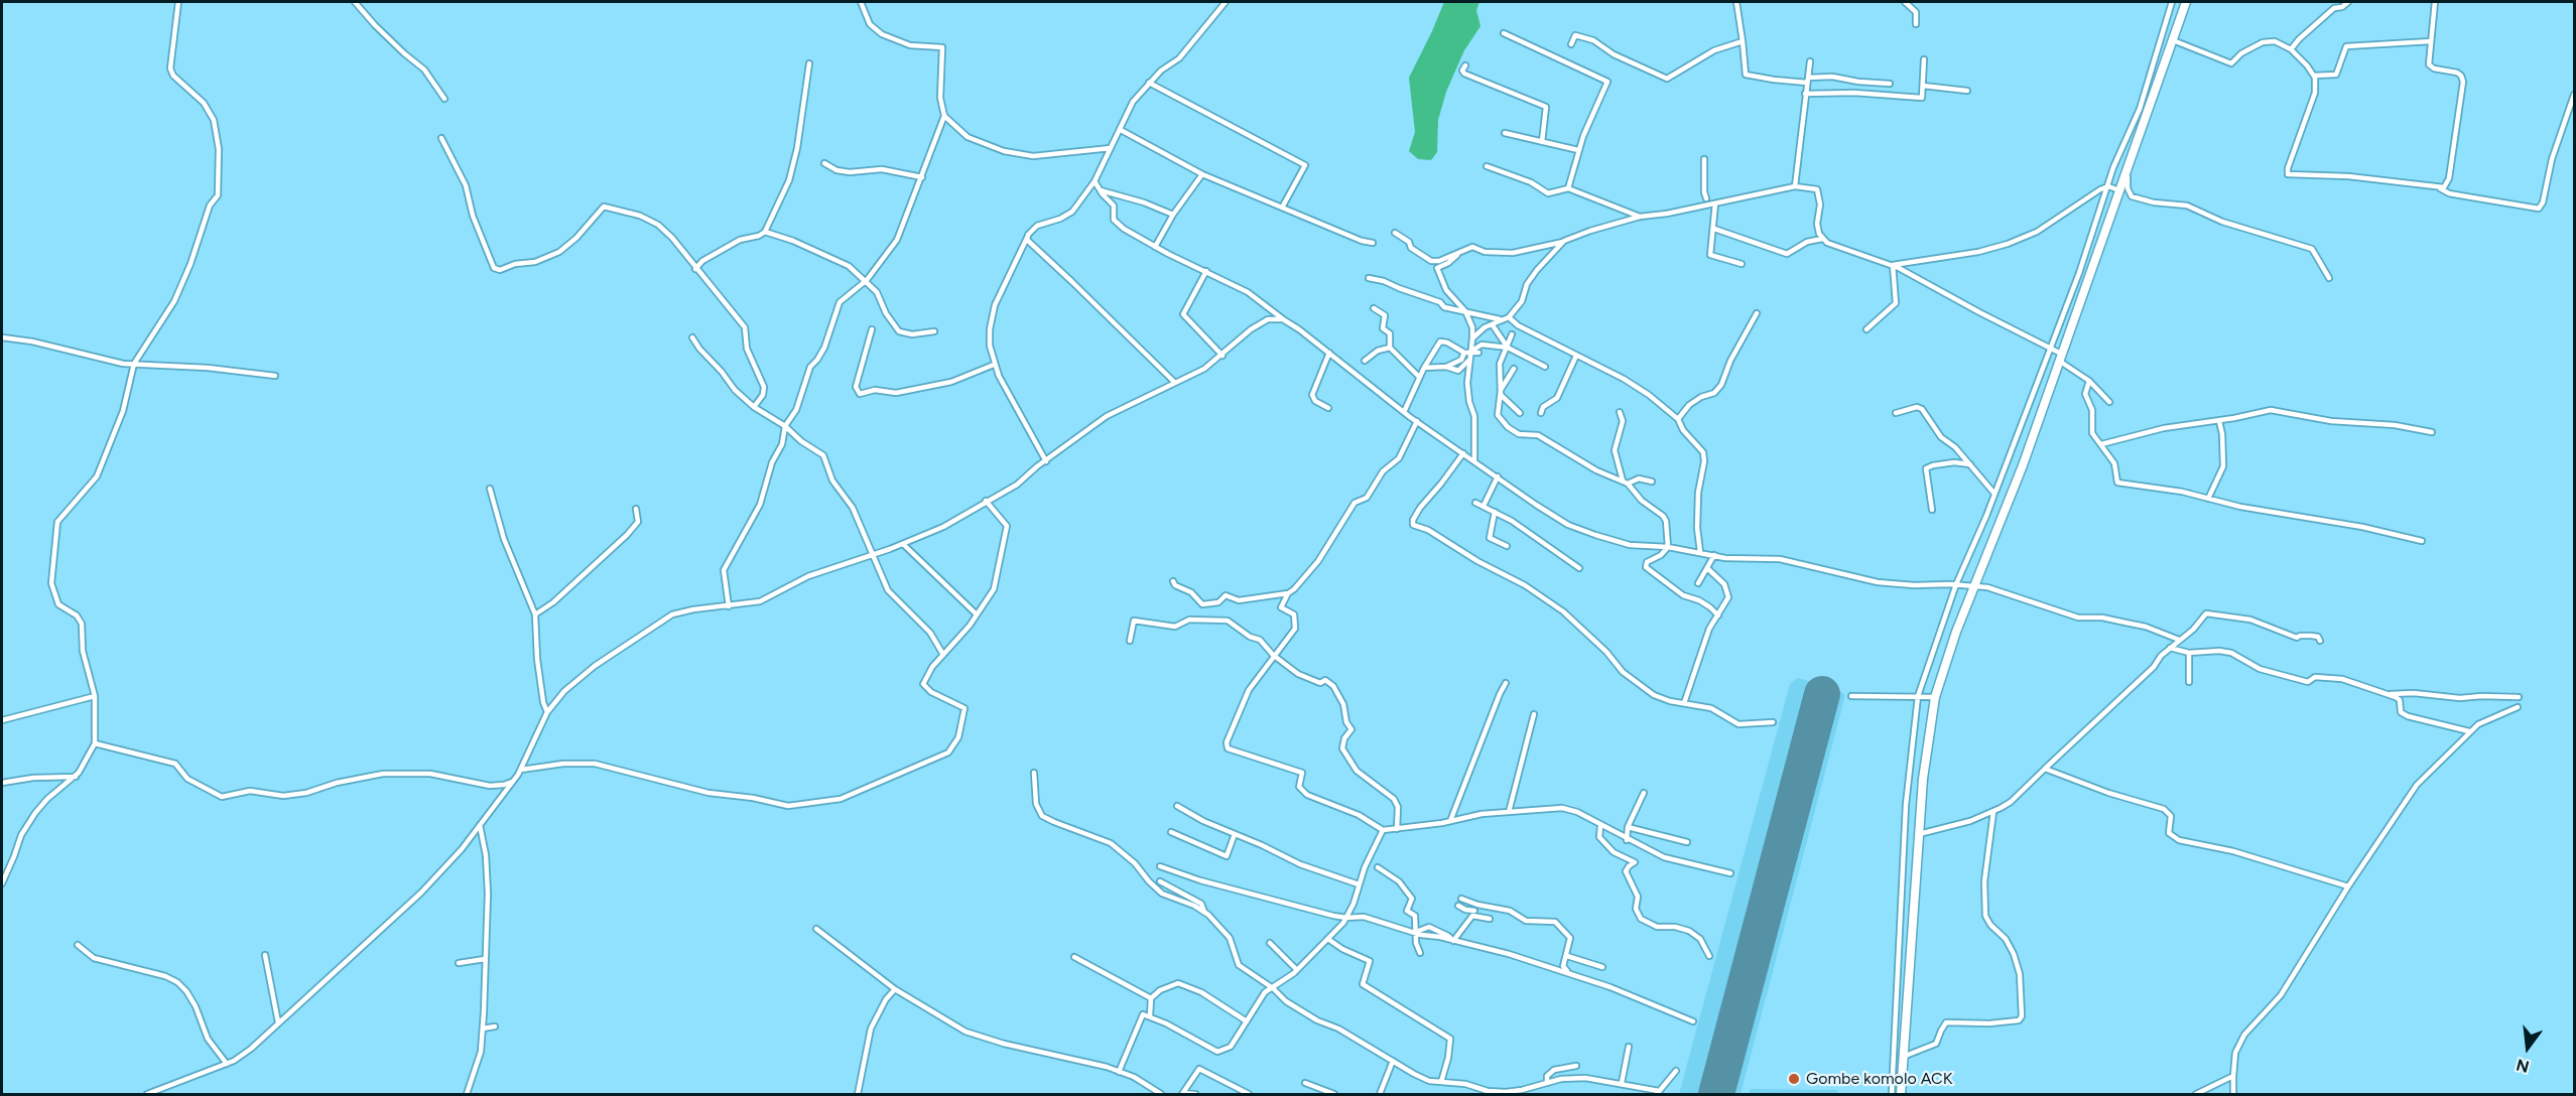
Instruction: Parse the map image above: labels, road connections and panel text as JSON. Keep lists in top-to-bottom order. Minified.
{"places":["Gombe komolo ACK"],"north":"bottom"}
